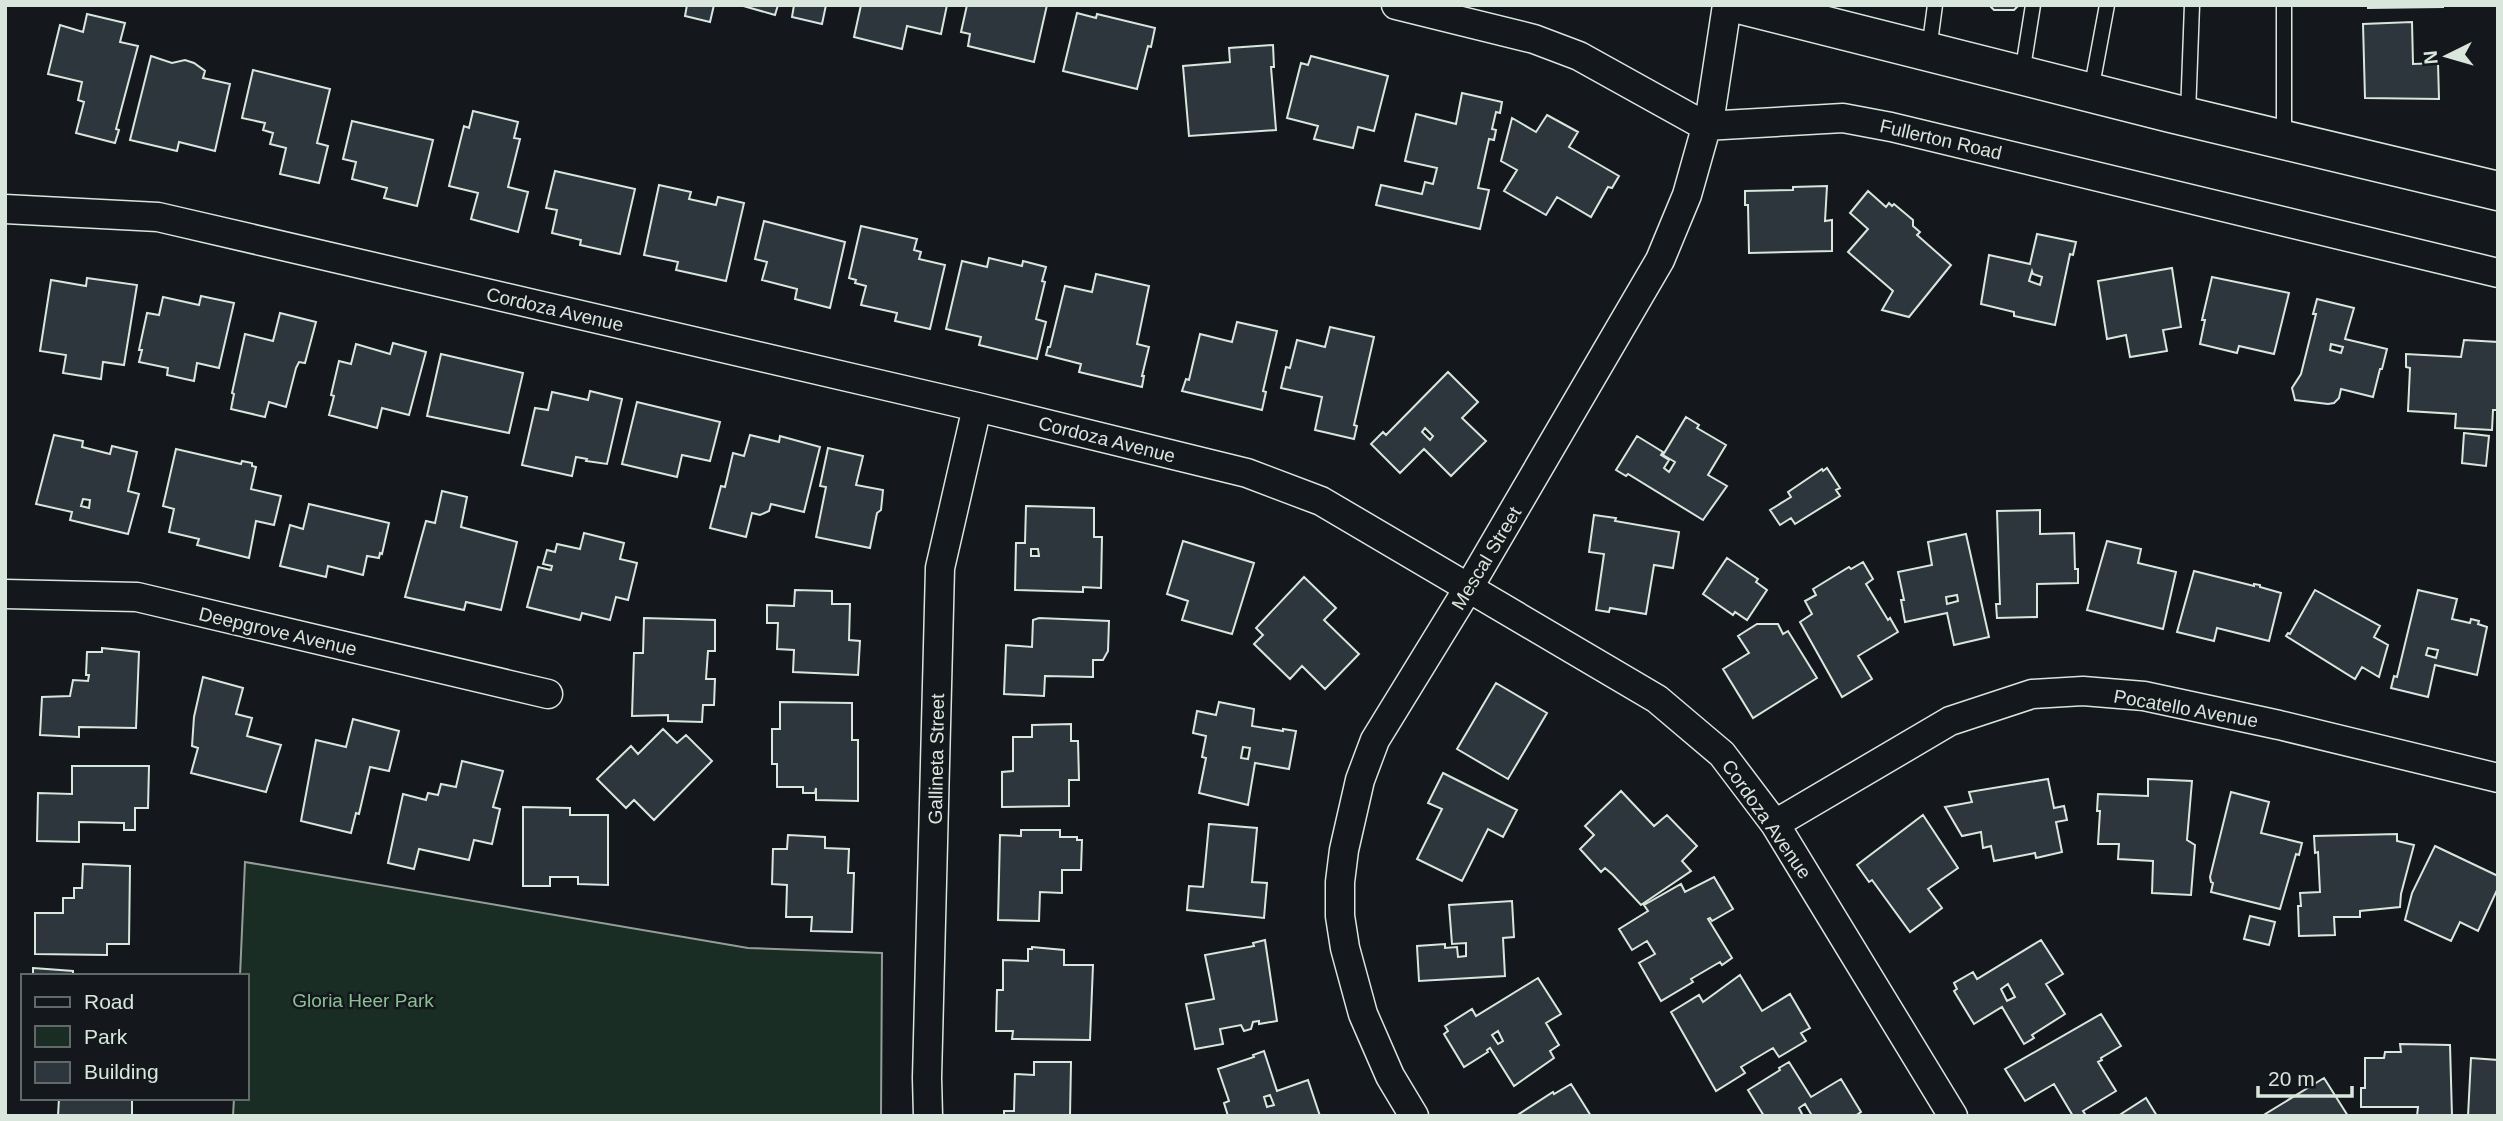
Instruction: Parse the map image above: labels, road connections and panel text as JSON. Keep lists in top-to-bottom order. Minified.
{"streets":{"street":["Fullerton Road","Cordoza Avenue","Mescal Street","Deepgrove Avenue","Pocatello Avenue","Gallineta Street"]},"crossings":[["Fullerton Road","Mescal Street"],["Cordoza Avenue","Mescal Street"],["Cordoza Avenue","Pocatello Avenue"],["Cordoza Avenue","Gallineta Street"]],"parks":["Gloria Heer Park"],"legend":["Road","Park","Building"],"scale_bar":"20 m","north":"left"}
